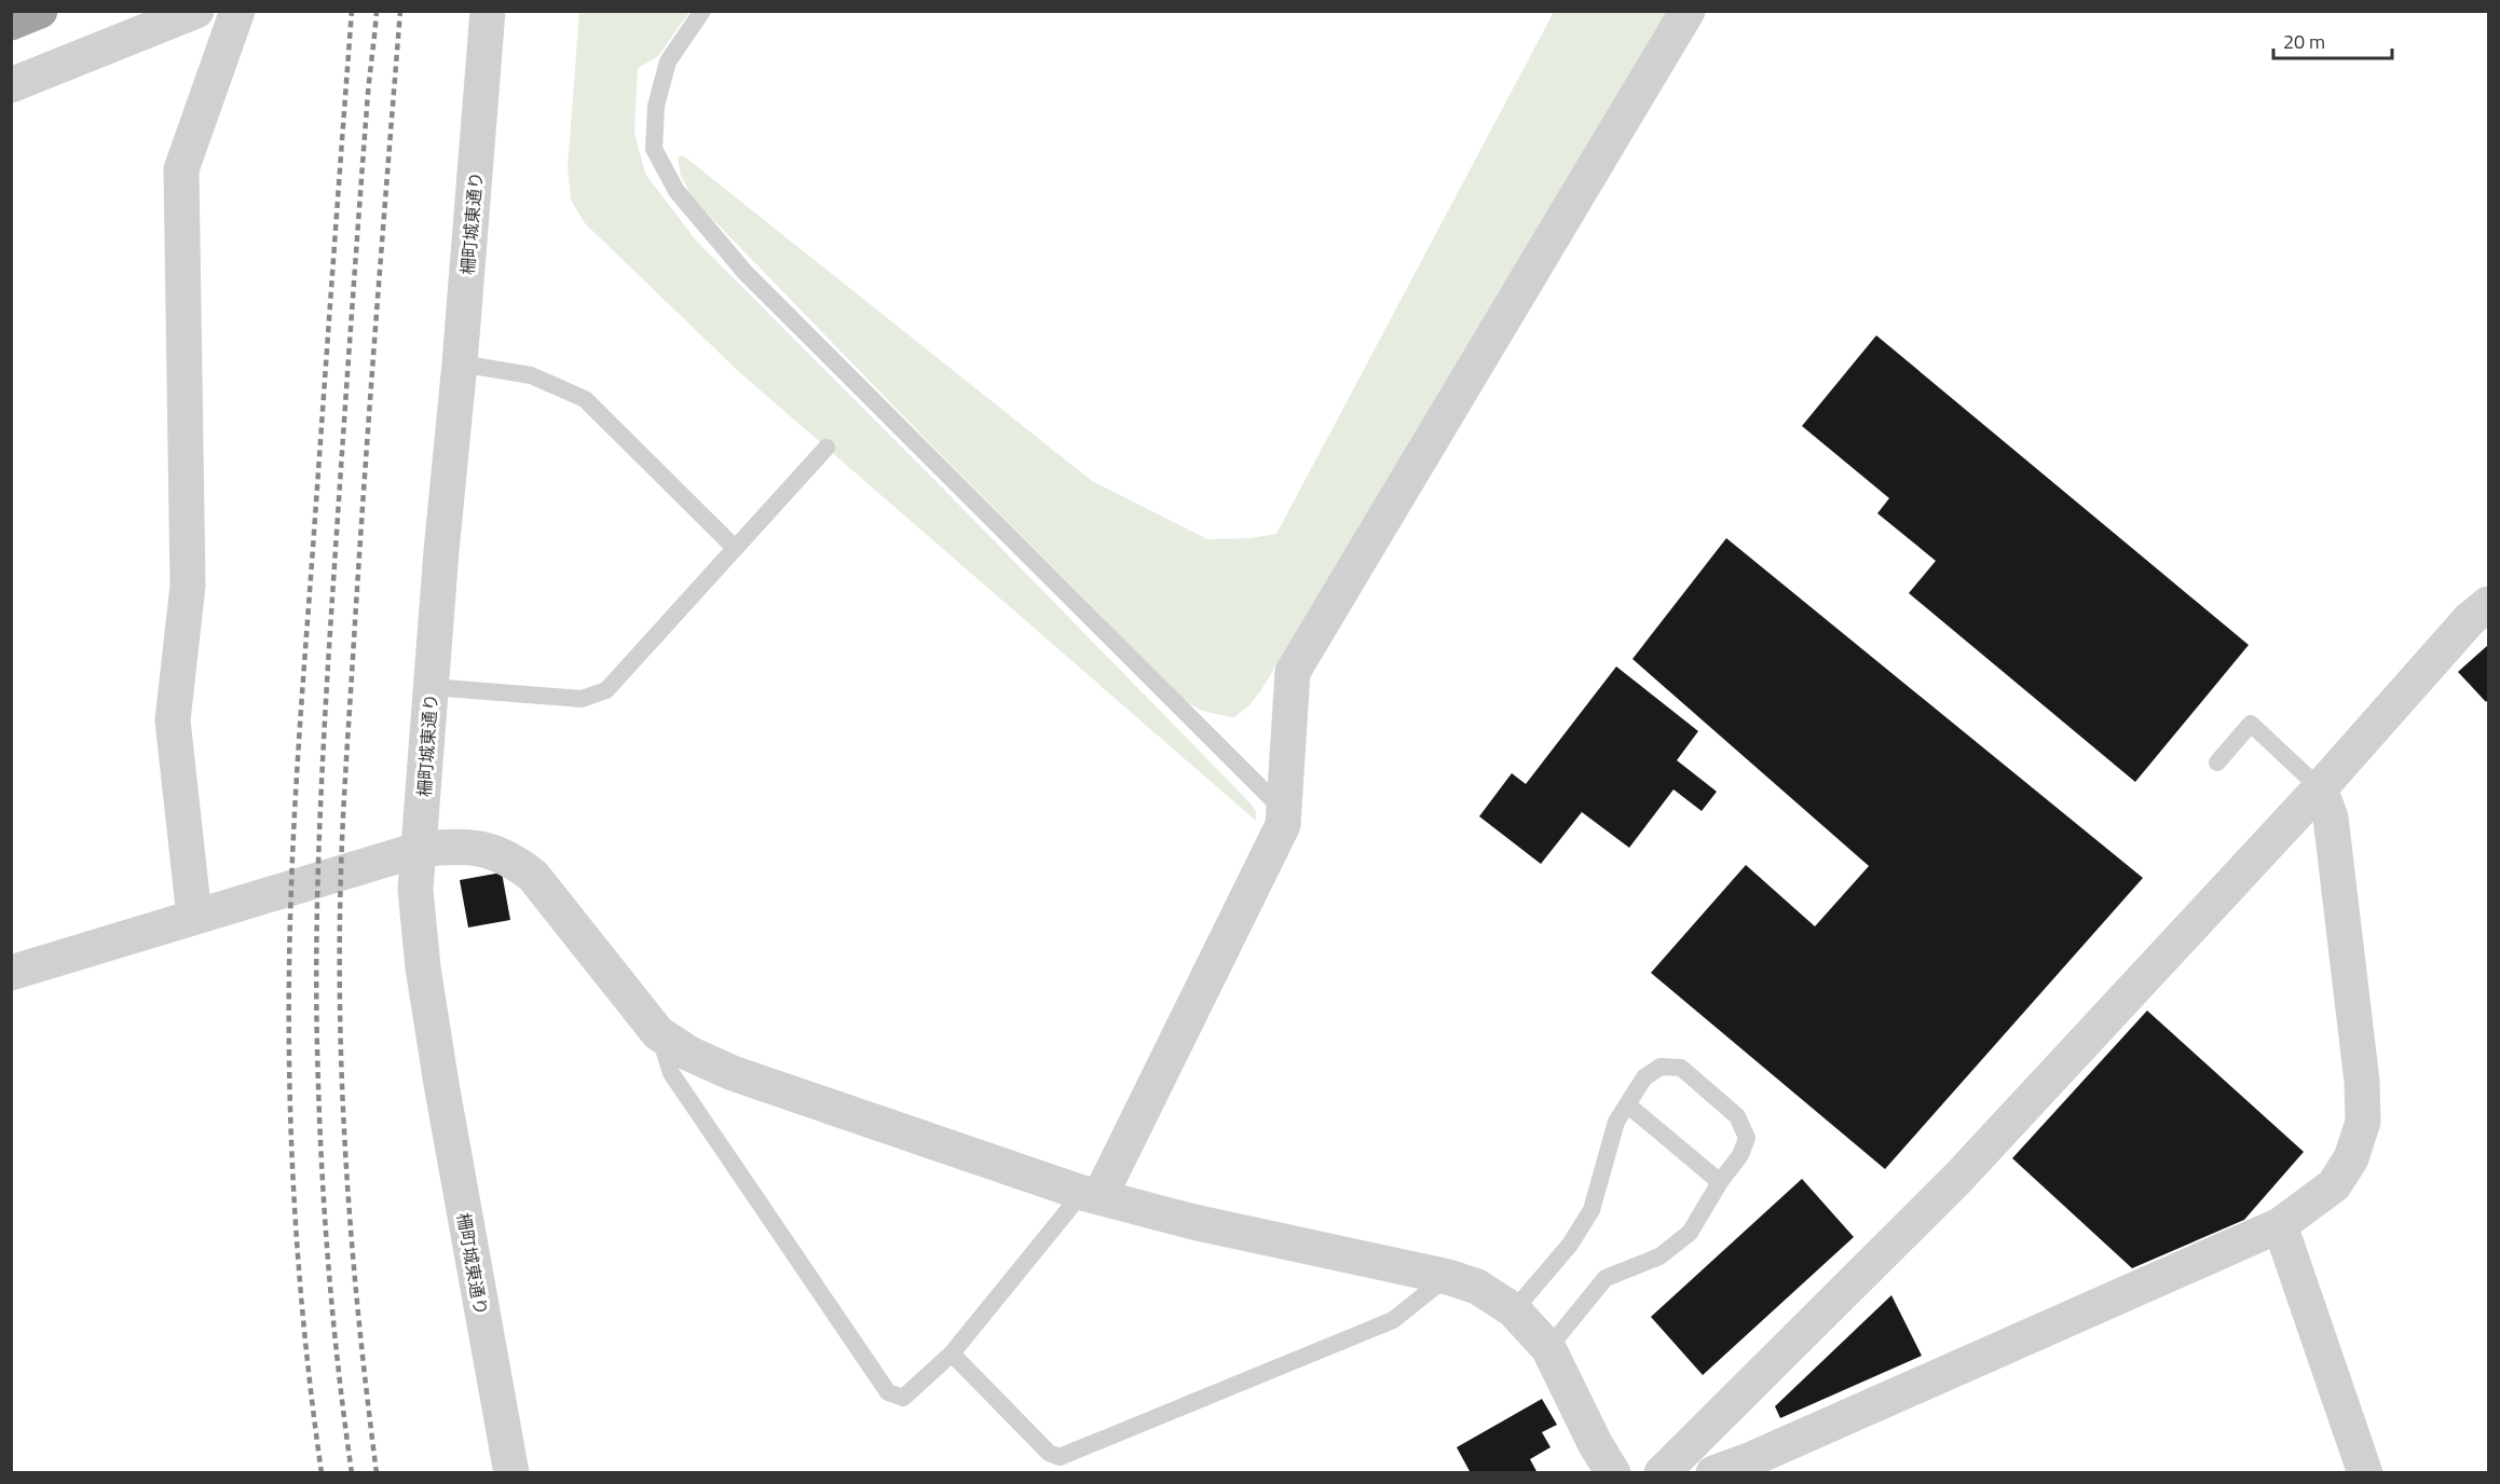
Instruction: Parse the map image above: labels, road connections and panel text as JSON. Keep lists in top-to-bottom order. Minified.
{"streets":{"street":["柵町城東通り"]},"scale_bar":"20 m"}
